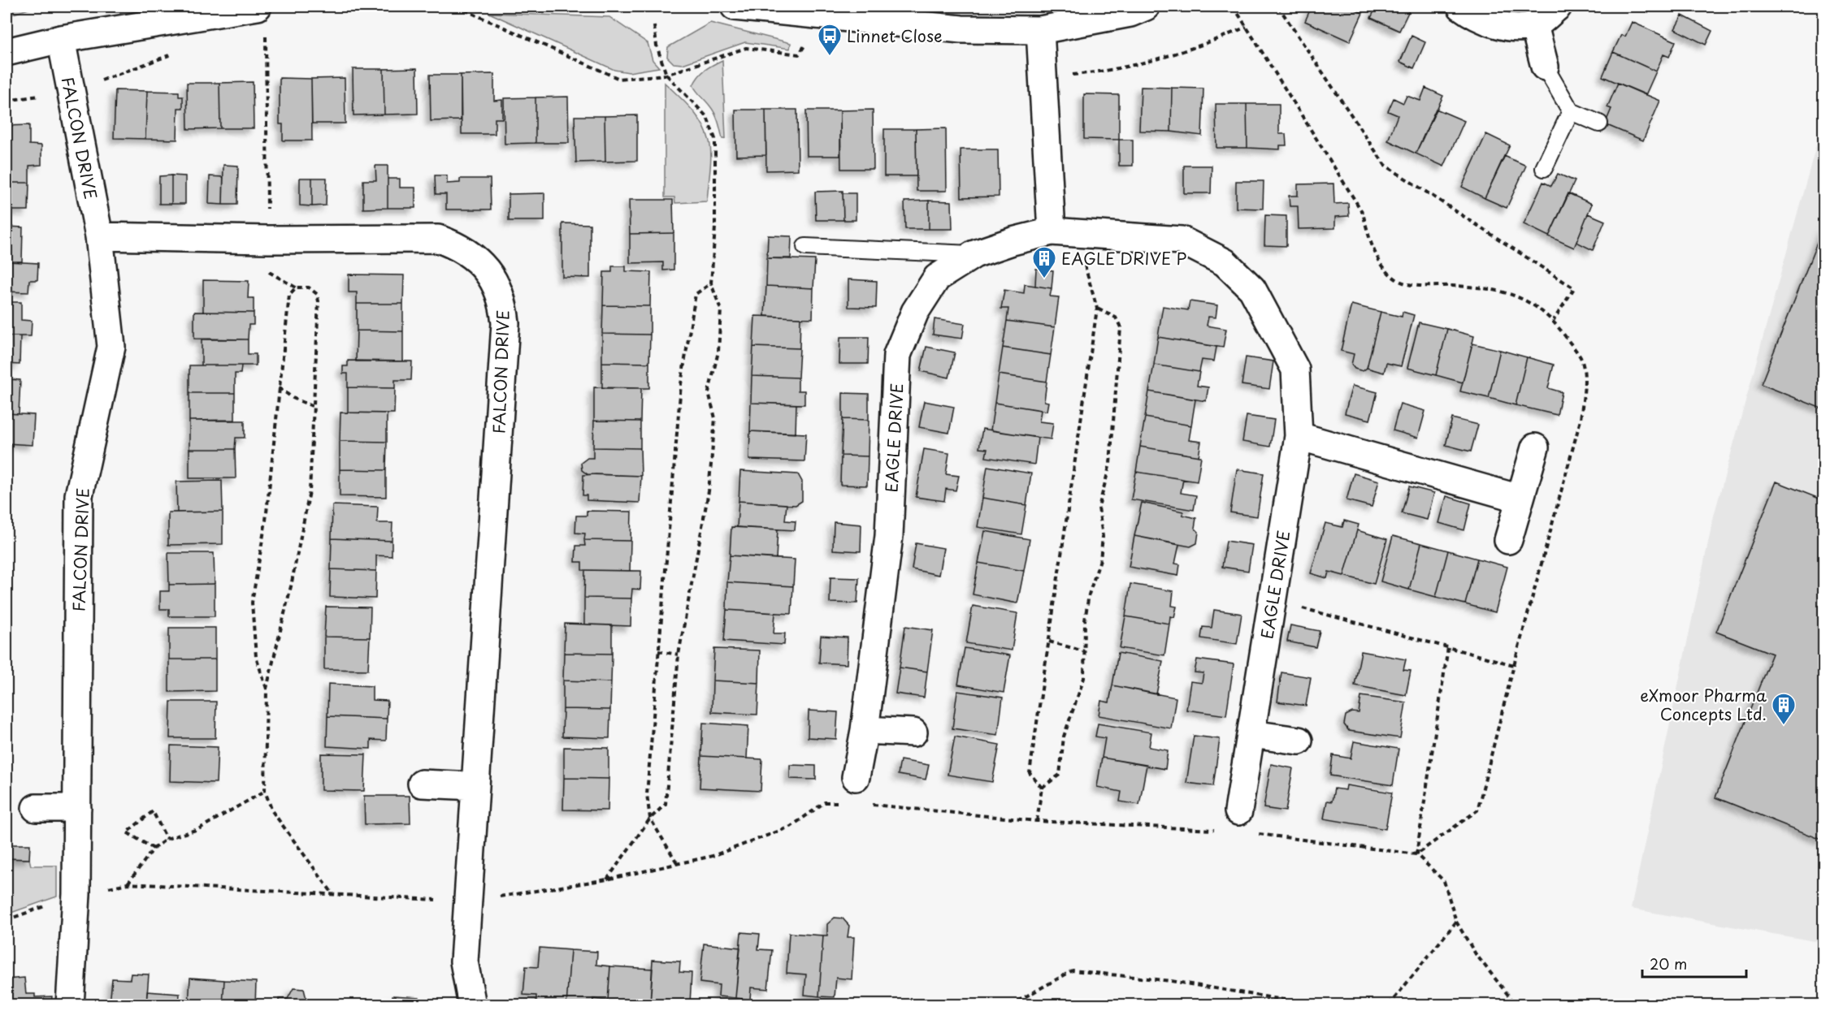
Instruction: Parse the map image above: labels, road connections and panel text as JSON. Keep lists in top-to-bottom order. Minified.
{"streets":{"street":["FALCON DRIVE","EAGLE DRIVE"]},"places":{"bus stop":["Linnet Close"],"building":["EAGLE DRIVE P","eXmoor Pharma Concepts Ltd."]},"scale_bar":"20 m"}
